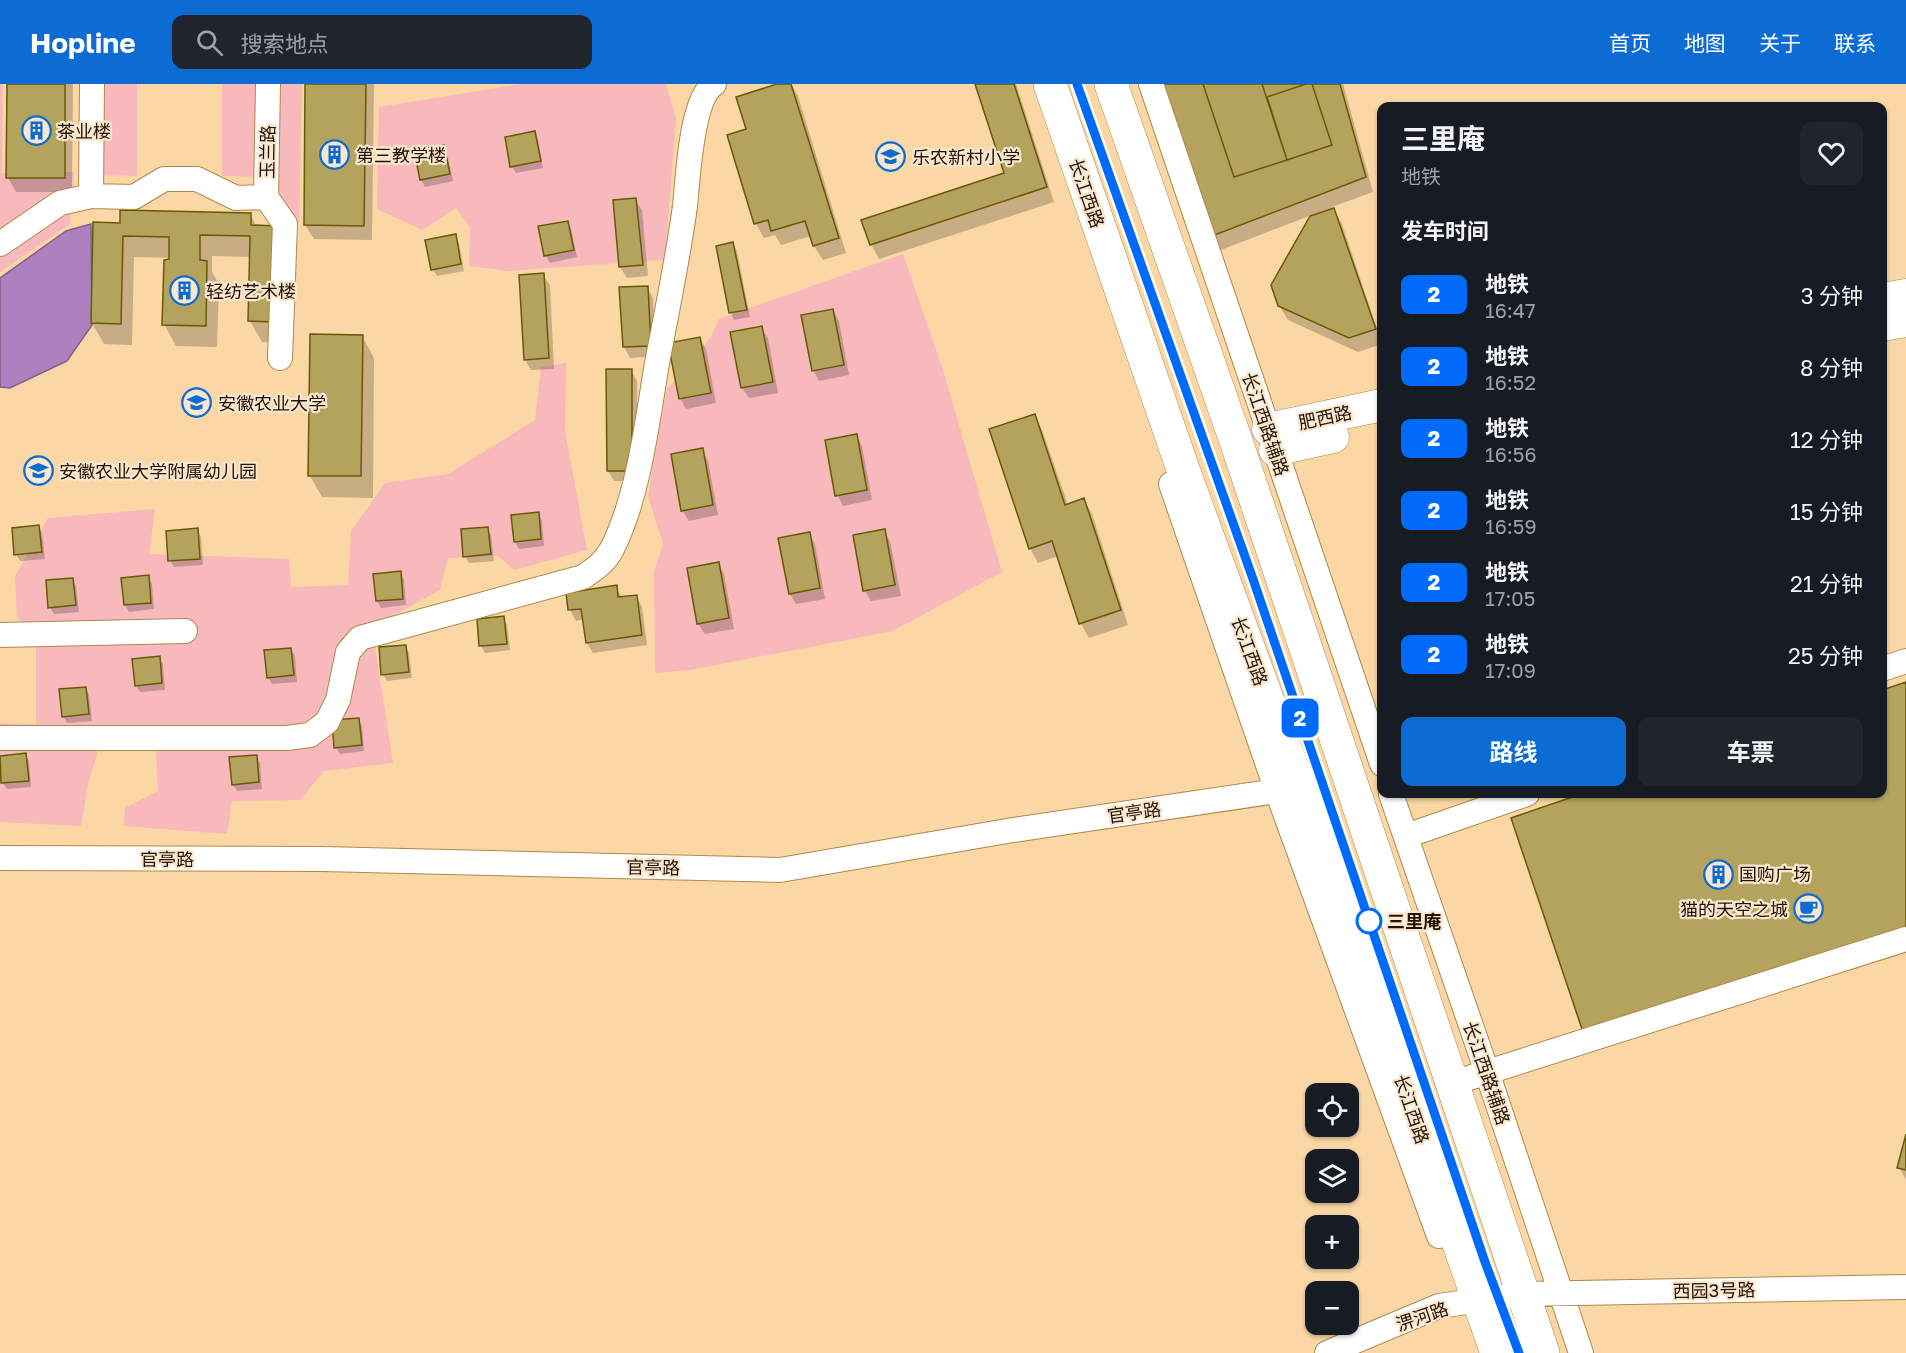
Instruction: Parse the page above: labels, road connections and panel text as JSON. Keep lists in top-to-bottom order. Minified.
{"streets":{"highway":["长江西路"],"main road":["肥西路"],"street":["玉兰路","长江西路辅路","官亭路","西园3号路","淠河路"]},"crossings":[["长江西路","官亭路"],["长江西路","淠河路"],["肥西路","长江西路辅路"],["长江西路辅路","西园3号路"],["西园3号路","淠河路"]],"places":{"building":["茶业楼","第三教学楼","轻纺艺术楼","国购广场"],"school or university":["乐农新村小学","安徽农业大学","安徽农业大学附属幼儿园"],"cafe":["猫的天空之城"],"other":["三里庵"]},"lines":["metro line 2"],"page":{"header":"Hopline","search":"搜索地点","nav":["首页","地图","关于","联系"],"on_map":"2","heading":[["三里庵","地铁"],"发车时间"],"list":[{"mark":"2","name":"地铁","note":"16:47","value":"3 分钟"},{"mark":"2","name":"地铁","note":"16:52","value":"8 分钟"},{"mark":"2","name":"地铁","note":"16:56","value":"12 分钟"},{"mark":"2","name":"地铁","note":"16:59","value":"15 分钟"},{"mark":"2","name":"地铁","note":"17:05","value":"21 分钟"},{"mark":"2","name":"地铁","note":"17:09","value":"25 分钟"}],"buttons":["路线","车票"],"map_buttons":["+","−"]}}
